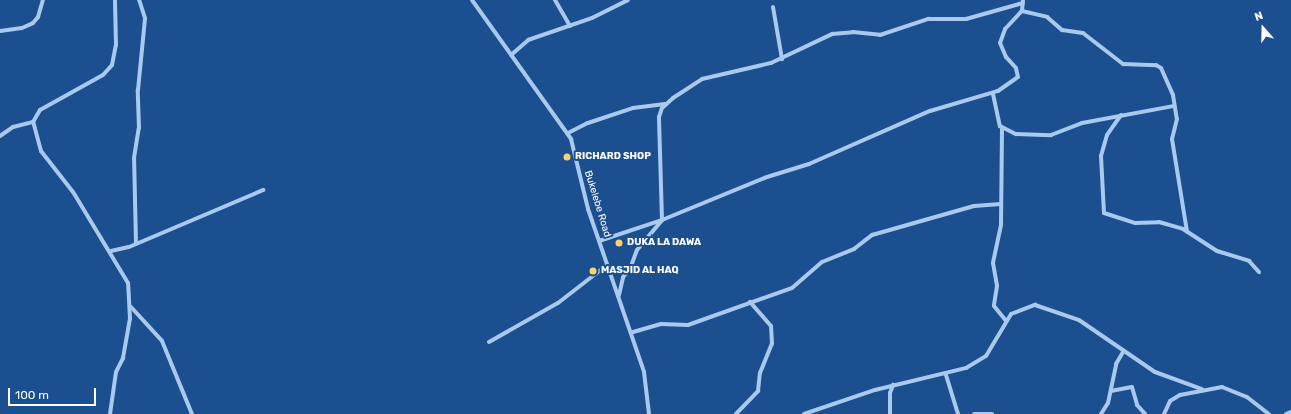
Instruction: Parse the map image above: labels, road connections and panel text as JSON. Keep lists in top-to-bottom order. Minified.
{"streets":{"street":["Bukelebe Road"]},"places":["RICHARD SHOP","DUKA LA DAWA","MASJID AL HAQ"],"scale_bar":"100 m","north":"top"}
